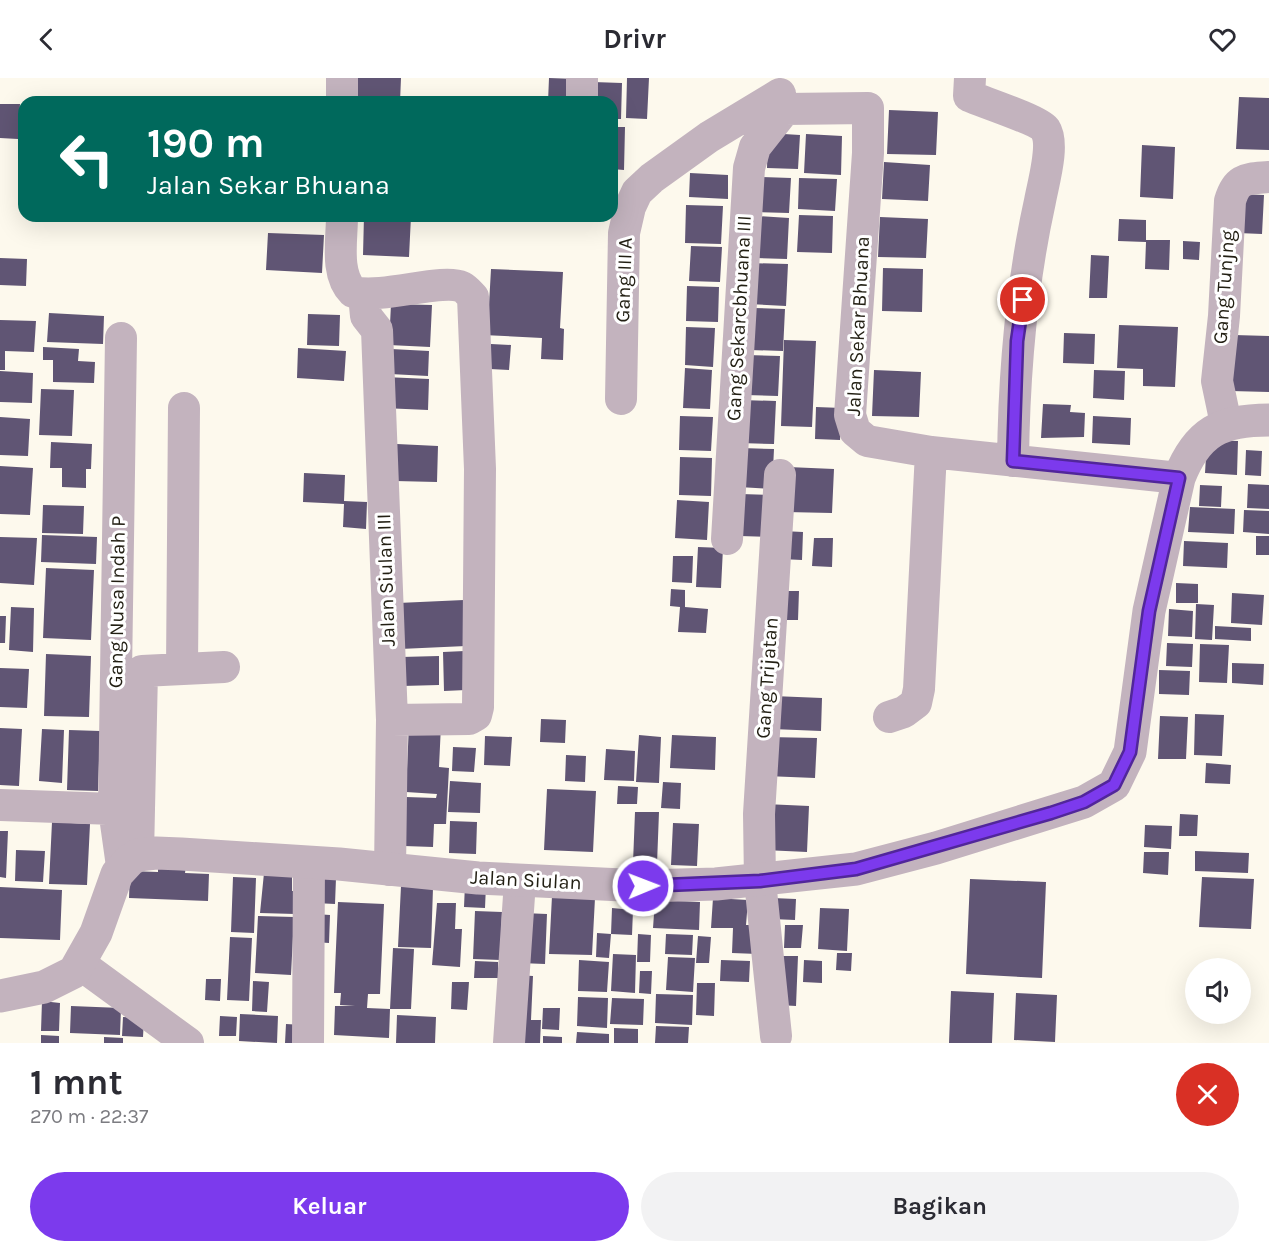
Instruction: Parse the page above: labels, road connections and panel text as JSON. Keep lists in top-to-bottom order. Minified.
{"streets":{"street":["Gang III A","Gang Tunjng","Gang Sekarcbhuana III","Jalan Sekar Bhuana","Jalan Siulan III","Gang Nusa Indah P","Gang Trijatan","Jalan Siulan"]},"crossings":[["Gang III A","Gang Sekarcbhuana III"],["Gang III A","Jalan Sekar Bhuana"],["Gang Tunjng","Jalan Siulan"],["Gang Sekarcbhuana III","Jalan Sekar Bhuana"],["Jalan Sekar Bhuana","Jalan Siulan"],["Jalan Siulan III","Jalan Siulan"],["Gang Nusa Indah P","Jalan Siulan"],["Gang Trijatan","Jalan Siulan"]],"page":{"header":"Drivr","turn":["190 m","Jalan Sekar Bhuana"],"heading":["1 mnt","270 m · 22:37"],"buttons":["Keluar","Bagikan"]}}
